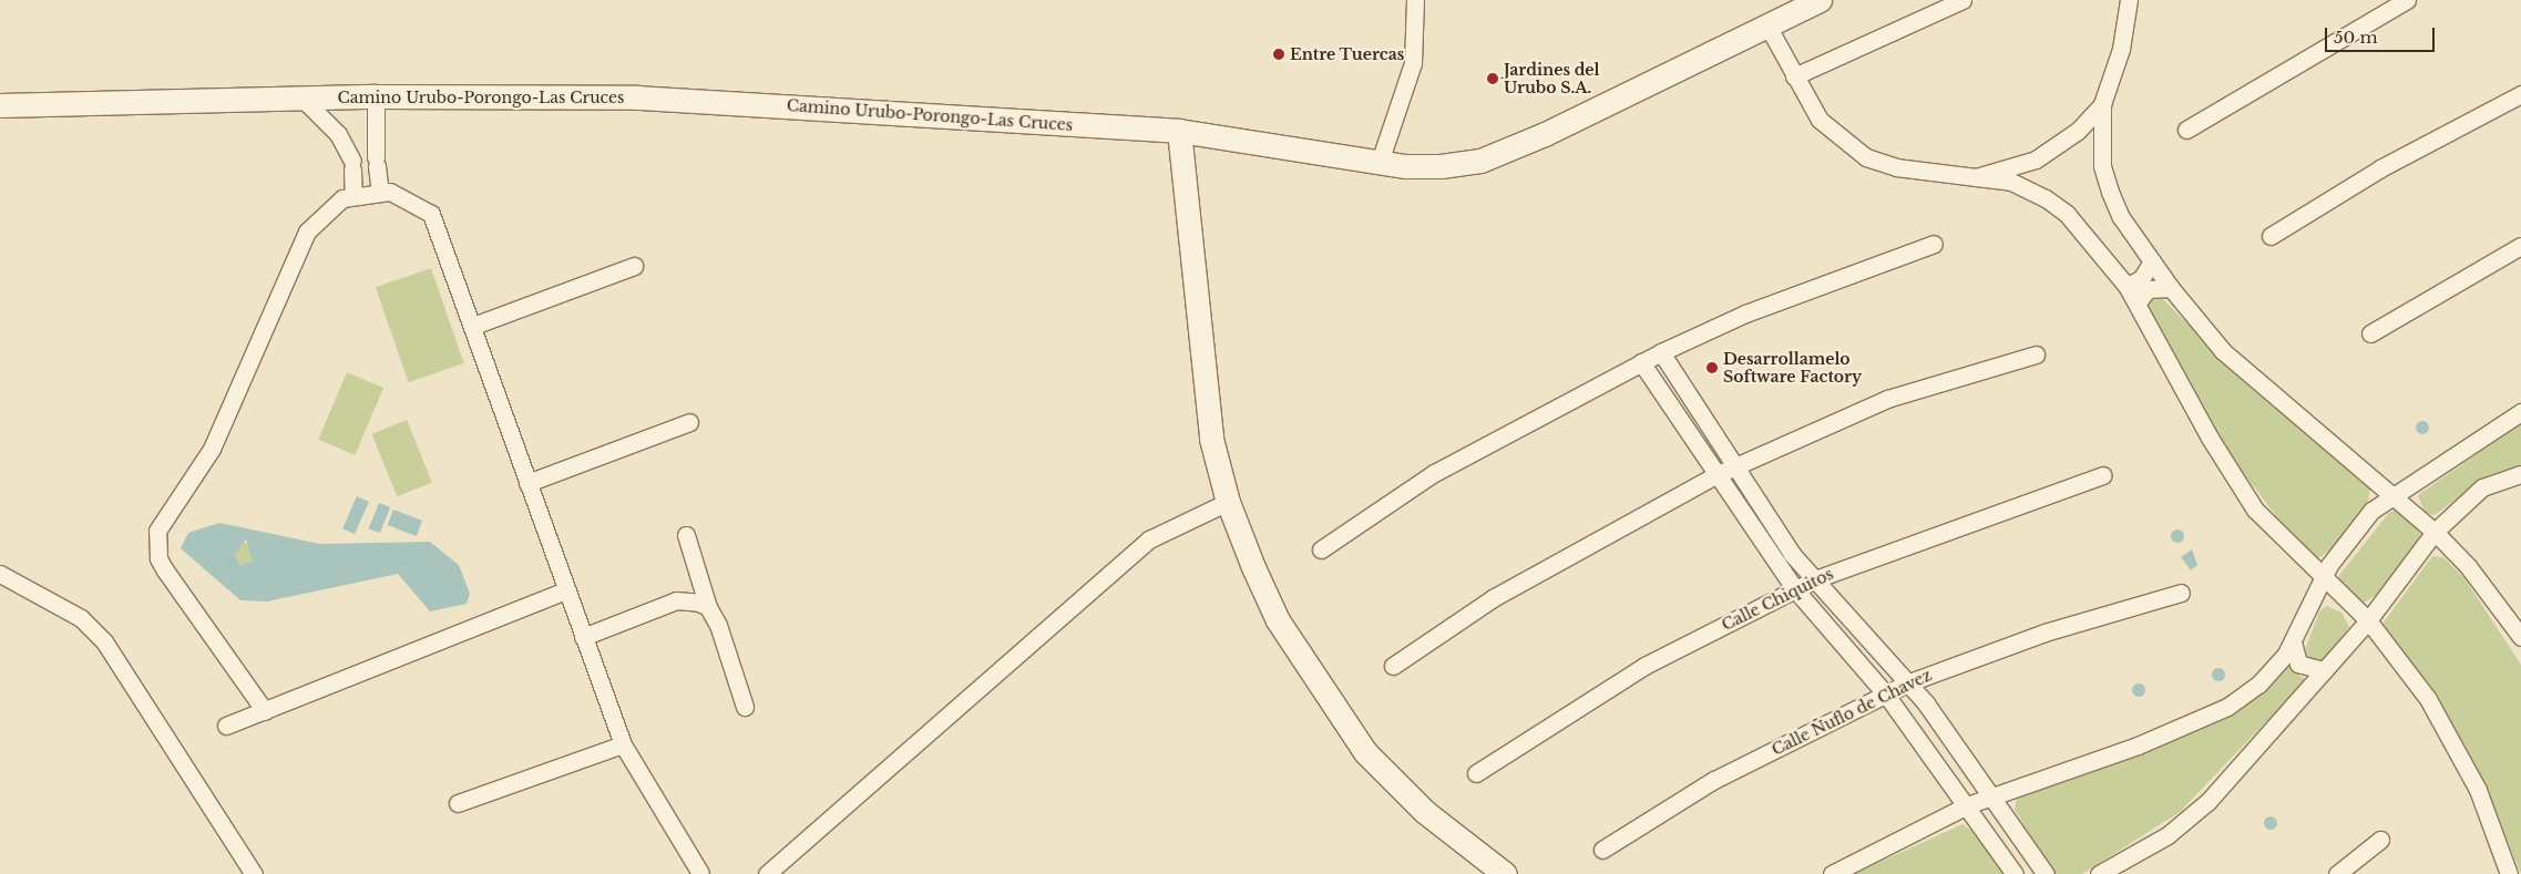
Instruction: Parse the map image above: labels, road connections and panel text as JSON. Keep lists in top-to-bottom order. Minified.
{"streets":{"main road":["Camino Urubo-Porongo-Las Cruces"],"street":["Calle Chiquitos","Calle Ñuflo de Chavez"]},"places":["Entre Tuercas","Jardines del Urubo S.A.","Desarrollamelo Software Factory"],"scale_bar":"50 m"}
